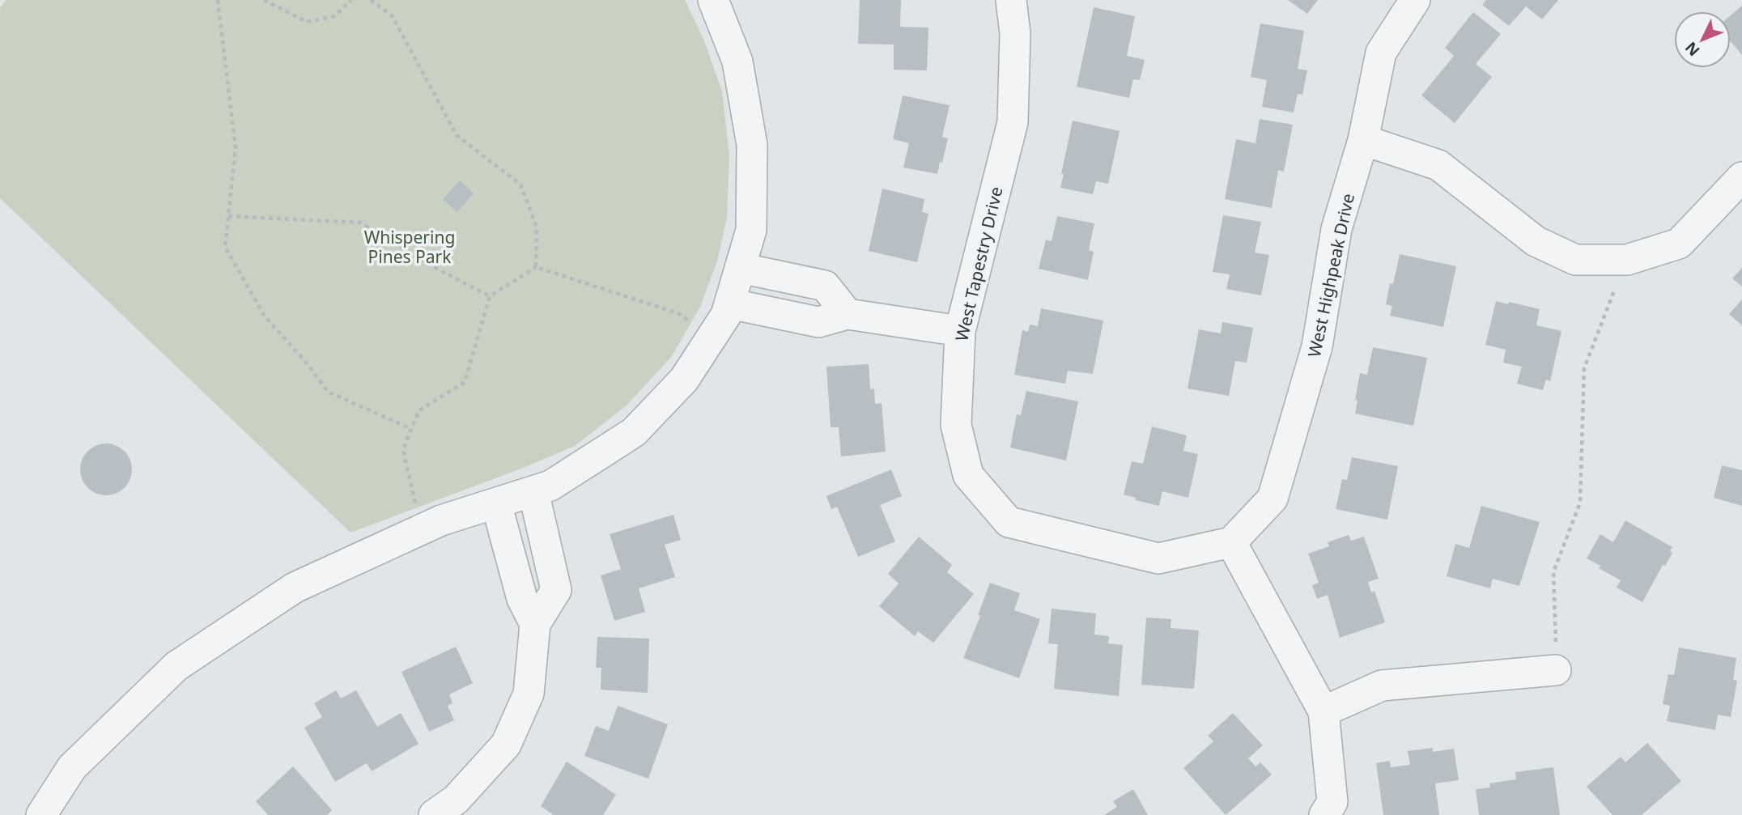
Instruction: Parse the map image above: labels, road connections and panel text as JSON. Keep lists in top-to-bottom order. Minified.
{"streets":{"street":["West Tapestry Drive","West Highpeak Drive"]},"crossings":[["West Tapestry Drive","West Highpeak Drive"]],"parks":["Whispering Pines Park"],"north":"bottom left"}
